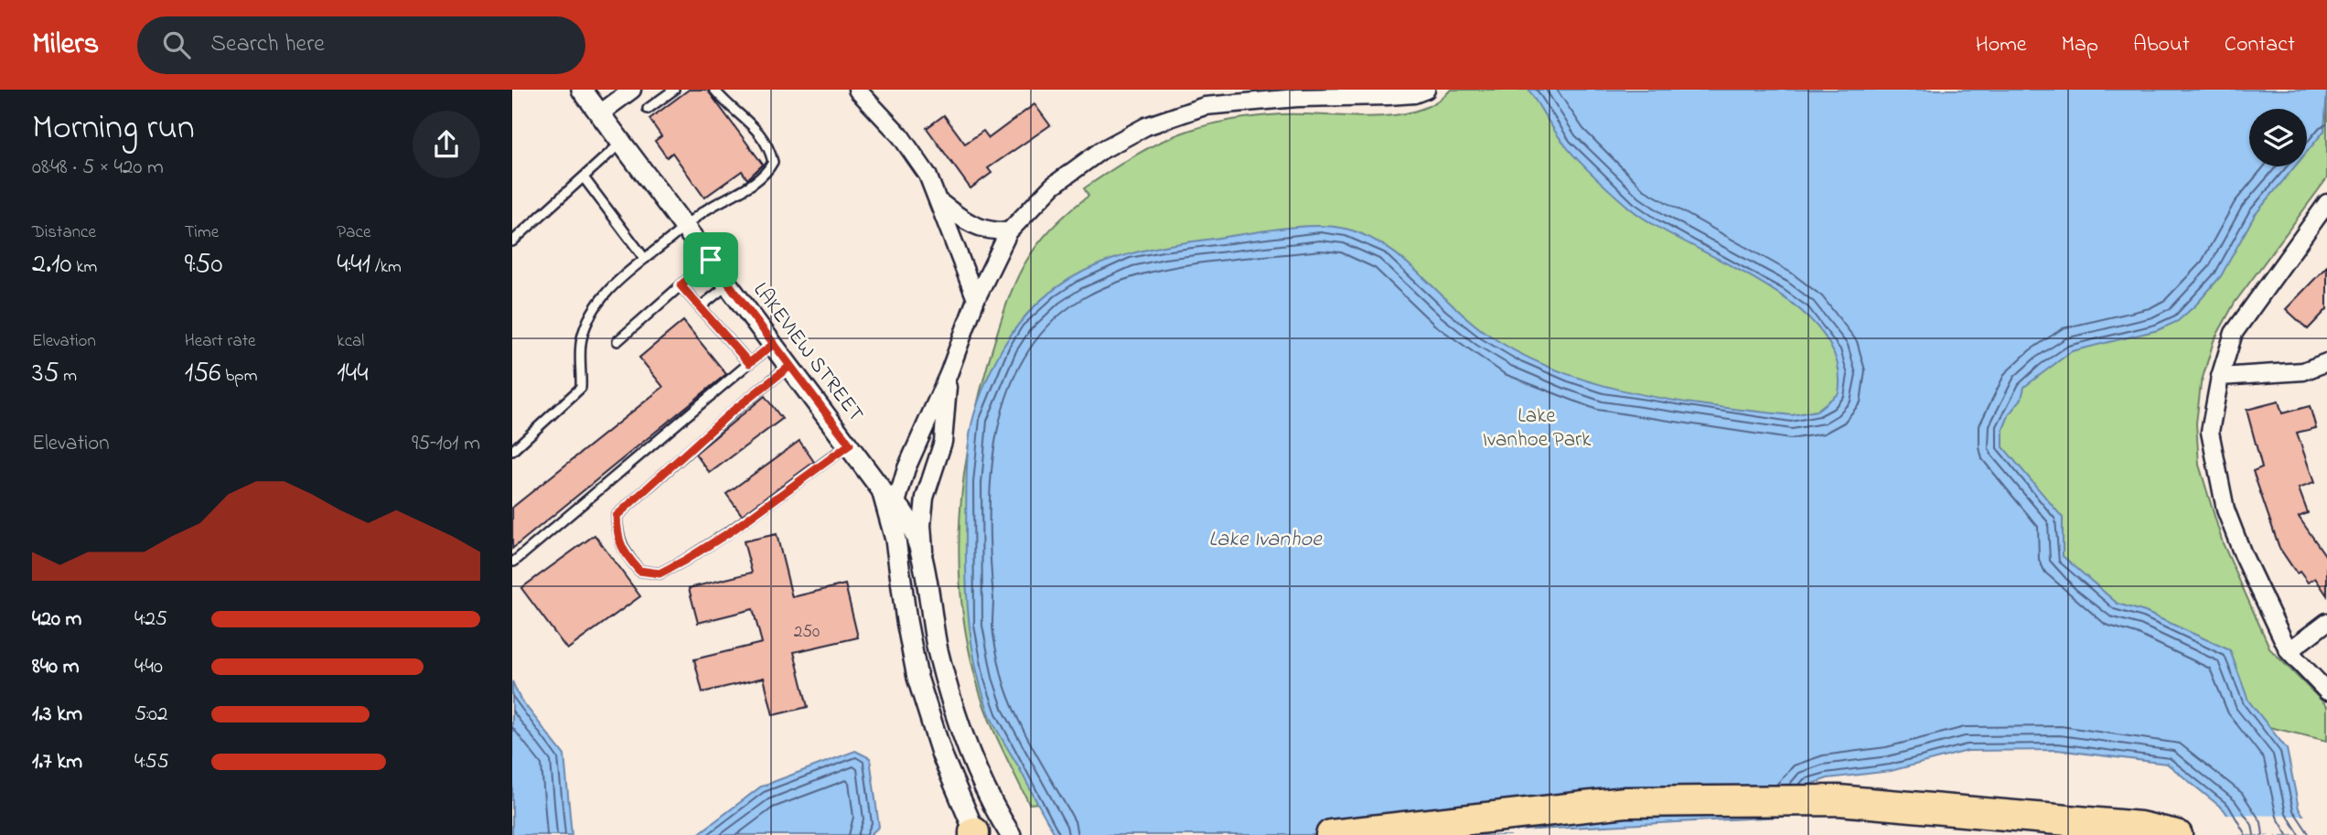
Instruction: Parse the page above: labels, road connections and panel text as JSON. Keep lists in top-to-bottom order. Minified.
{"streets":{"street":["LAKEVIEW STREET"]},"water":["Lake Ivanhoe"],"parks":["Lake Ivanhoe Park"],"house_numbers":["250"],"page":{"header":"Milers","search":"Search here","nav":["Home","Map","About","Contact"],"heading":["Morning run","08:48 · 5 × 420 m"],"stats":[["Distance","2.10 km"],["Time","9:50"],["Pace","4:41 /km"],["Elevation","35 m"],["Heart rate","156 bpm"],["kcal","144"]],"chart":["Elevation","95–101 m"],"list":[{"name":"420 m","note":"4:25"},{"name":"840 m","note":"4:40"},{"name":"1.3 km","note":"5:02"},{"name":"1.7 km","note":"4:55"}]}}
